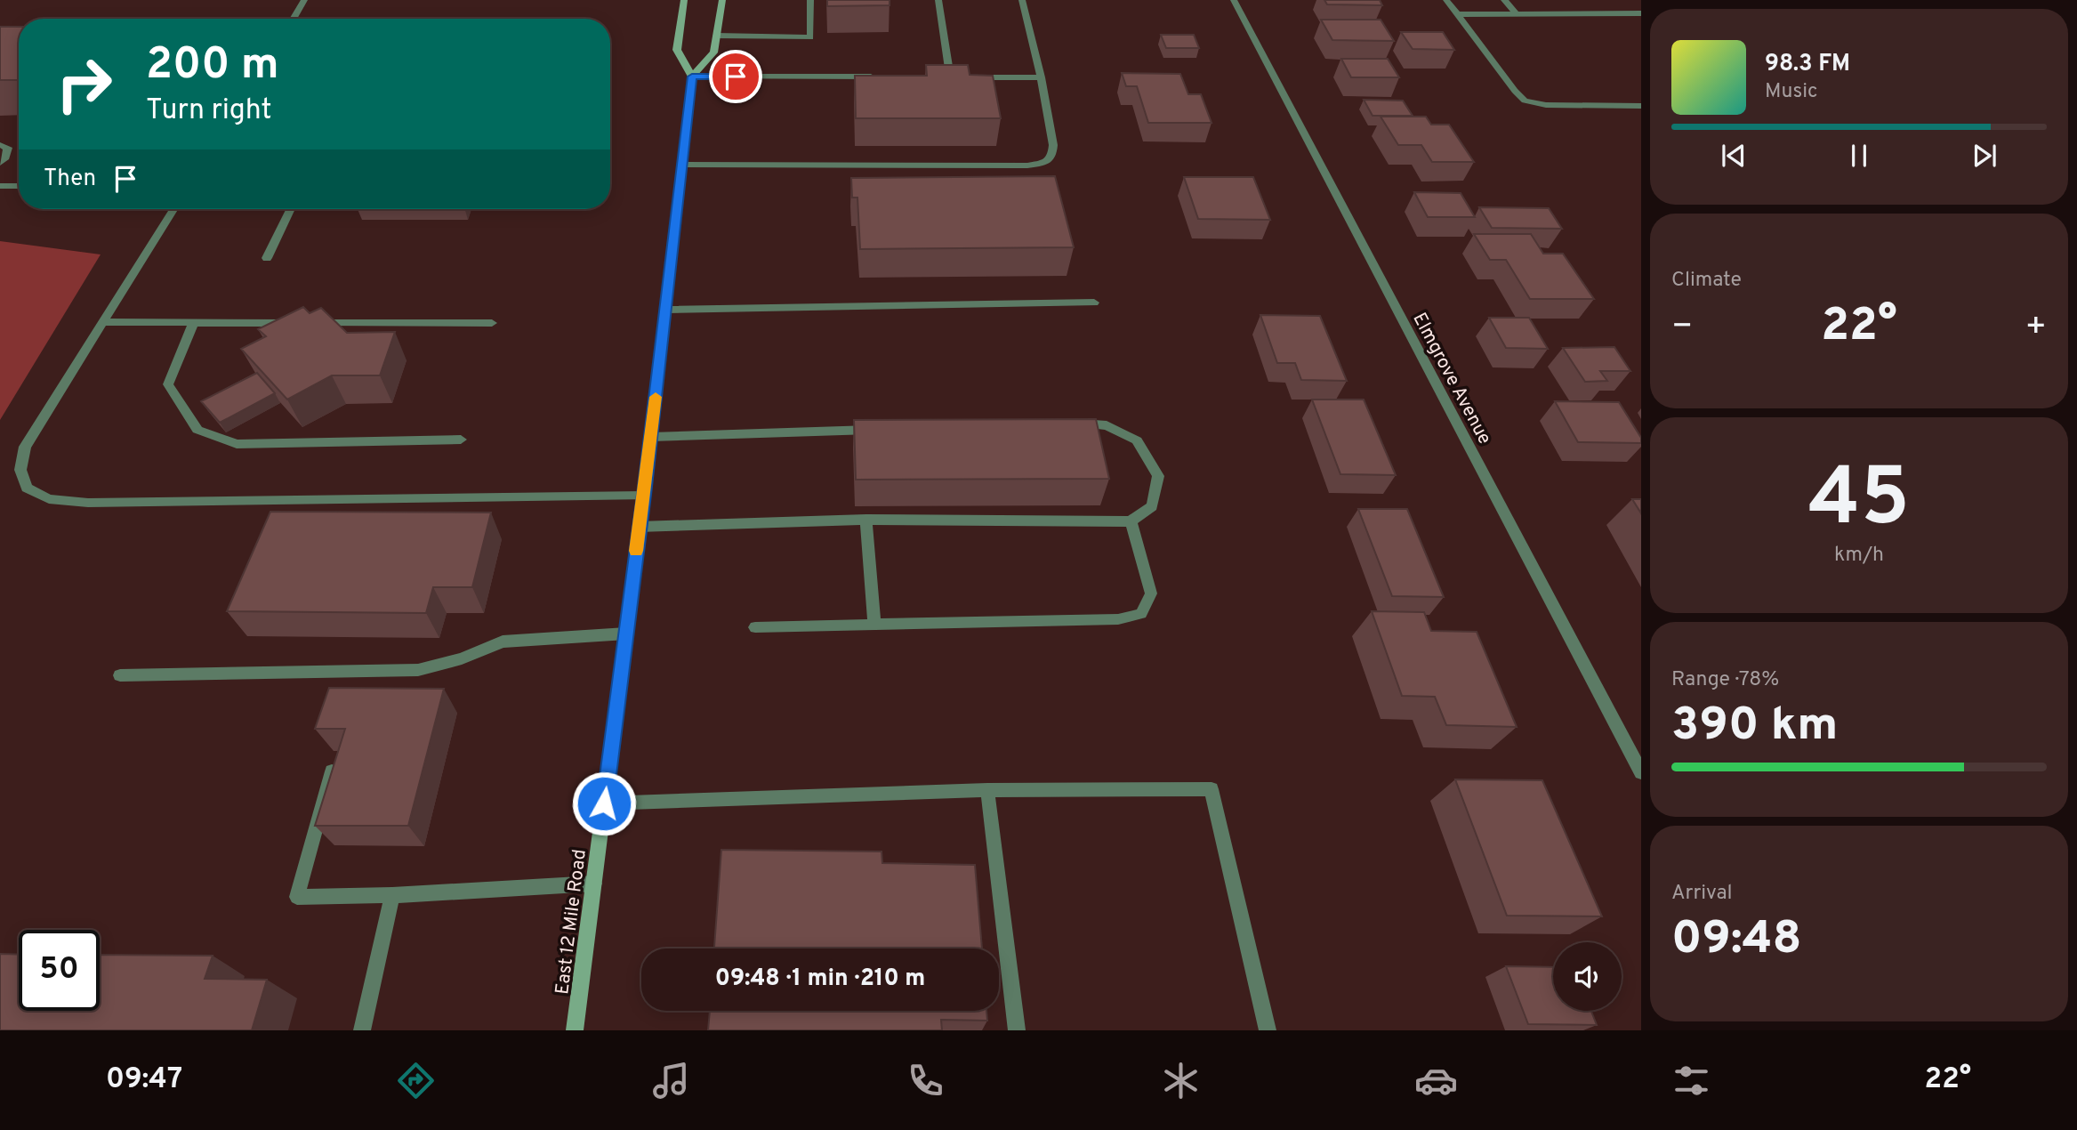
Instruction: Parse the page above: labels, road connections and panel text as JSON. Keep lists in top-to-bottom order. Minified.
{"streets":{"main road":["East 12 Mile Road"],"street":["Elmgrove Avenue"]},"page":{"turn":["200 m","Turn right"],"song":["98.3 FM","Music"],"then":"Then","tile":["Climate",["45","km/h"],["Range · 78%","390 km"],["Arrival","09:48"]],"heat":["−","22°","+"],"limit":"50","trip":"09:48 · 1 min · 210 m","tabs":["09:47","22°"]}}
